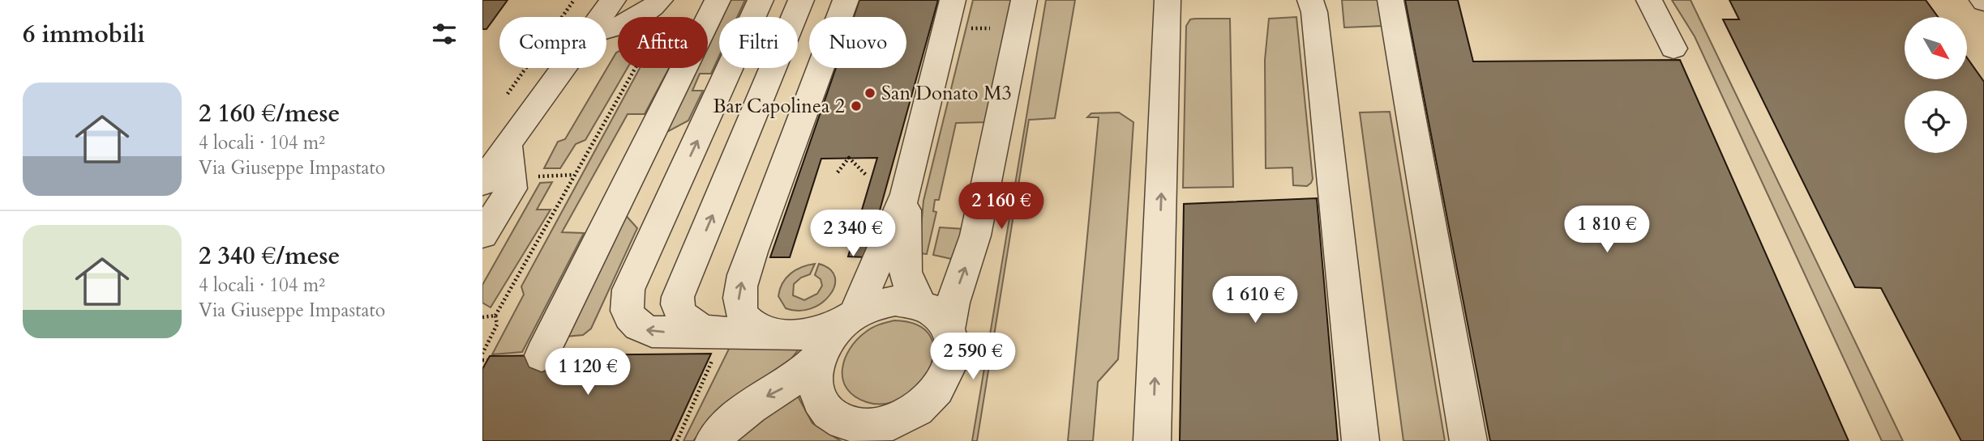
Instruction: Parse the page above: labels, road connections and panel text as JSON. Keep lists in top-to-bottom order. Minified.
{"places":["San Donato M3","Bar Capolinea 2"],"north":"bottom right","page":{"heading":"6 immobili","chip":["Compra","Affitta","Filtri","Nuovo"],"list":[{"name":"2 160 €/mese","note":"4 locali · 104 m² · Via Giuseppe Impastato"},{"name":"2 340 €/mese","note":"4 locali · 104 m² · Via Giuseppe Impastato"}],"price":["2 160 €","1 810 €","2 340 €","1 610 €","2 590 €","1 120 €"]}}
